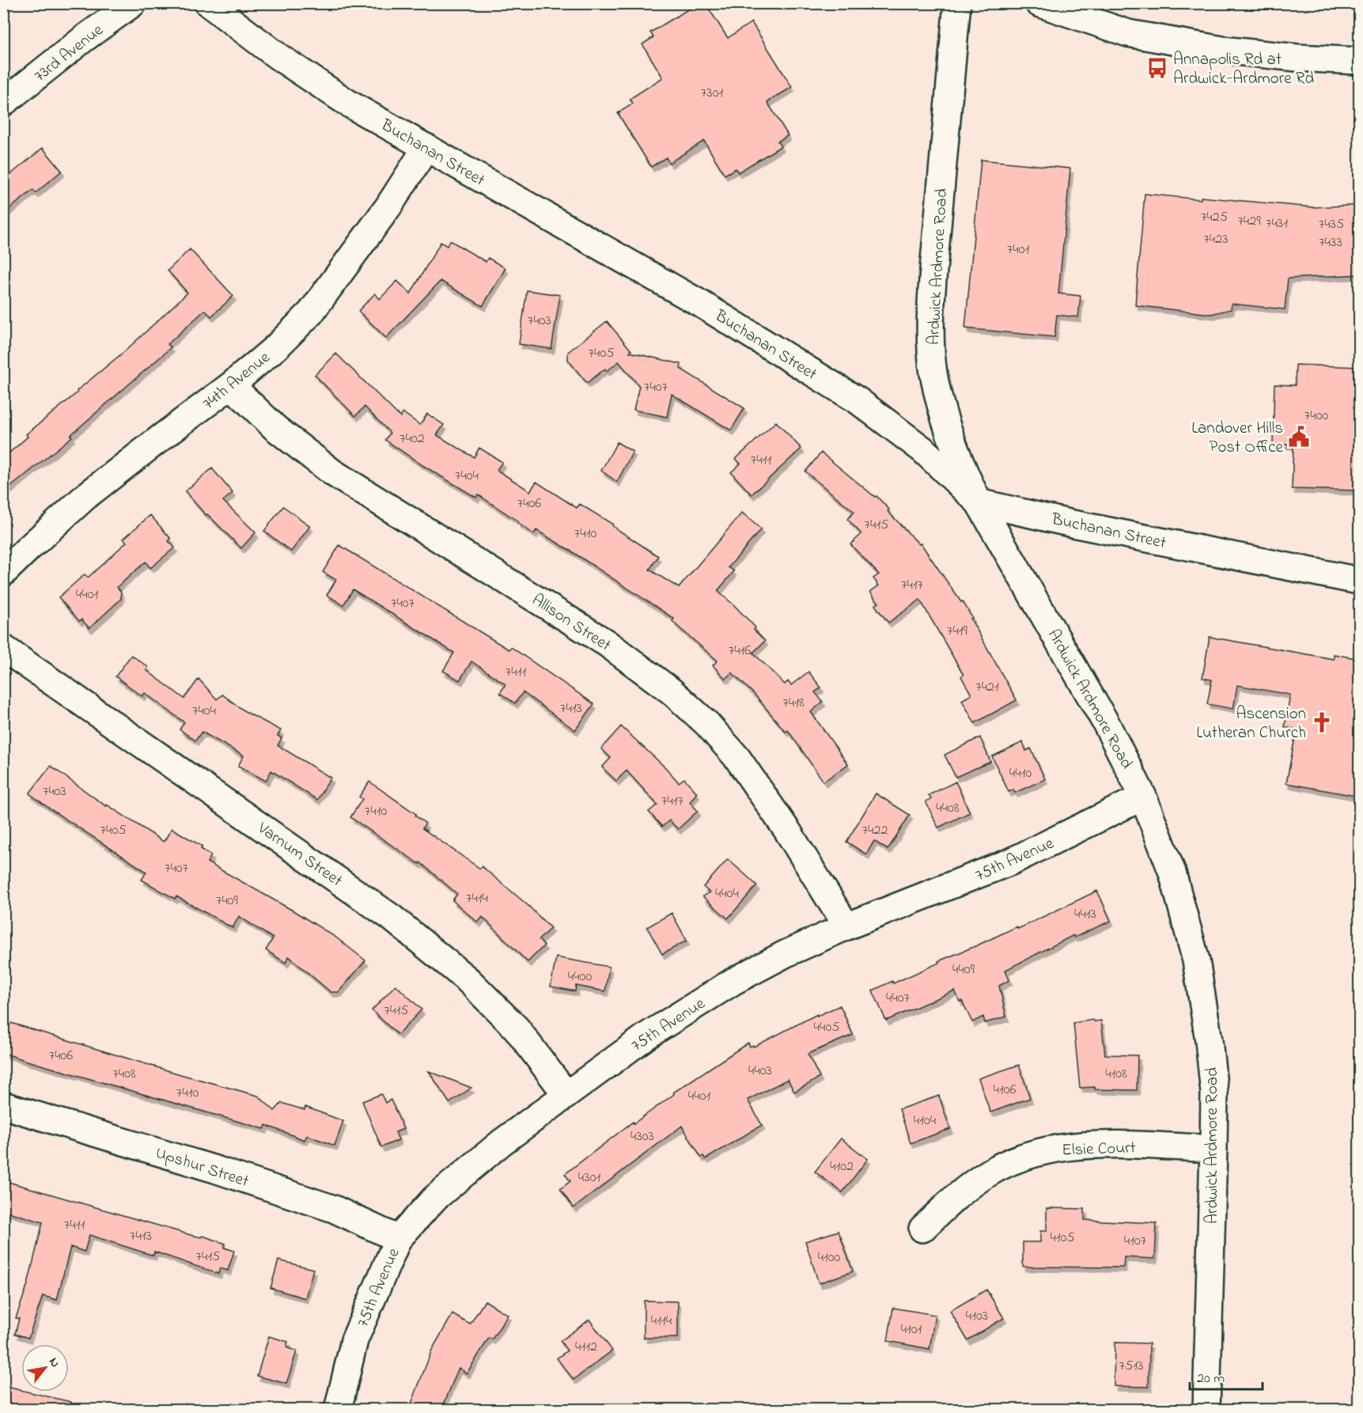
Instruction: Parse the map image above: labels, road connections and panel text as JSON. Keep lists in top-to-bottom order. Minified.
{"streets":{"street":["73rd Avenue","Buchanan Street","Ardwick Ardmore Road","74th Avenue","Allison Street","Varnum Street","75th Avenue","Elsie Court","Upshur Street"]},"crossings":[["Buchanan Street","Ardwick Ardmore Road"],["Buchanan Street","74th Avenue"],["Ardwick Ardmore Road","75th Avenue"],["Ardwick Ardmore Road","Elsie Court"],["74th Avenue","Allison Street"],["Allison Street","75th Avenue"],["Varnum Street","75th Avenue"],["75th Avenue","Upshur Street"]],"places":{"bus stop":["Annapolis Rd at Ardwick-Ardmore Rd"],"public building":["Landover Hills Post Office"],"church":["Ascension Lutheran Church"]},"house_numbers":["7301","7425","7429","7431","7435","7423","7433","7401","7403","7405","7407","7400","7402","7411","7404","7406","7415","7410","7417","4401","7407","7419","7416","7411","7421","7418","7413","7404","4410","7403","7417","4408","7410","7405","7422","7407","4404","7414","7409","4413","4409","4400","4407","7415","4405","7406","4403","7408","4108","4106","7410","4401","4104","4303","4102","4301","7411","7413","4105","4107","7415","4100","4103","4114","4101","4112","7513"],"scale_bar":"20 m","north":"top right"}
